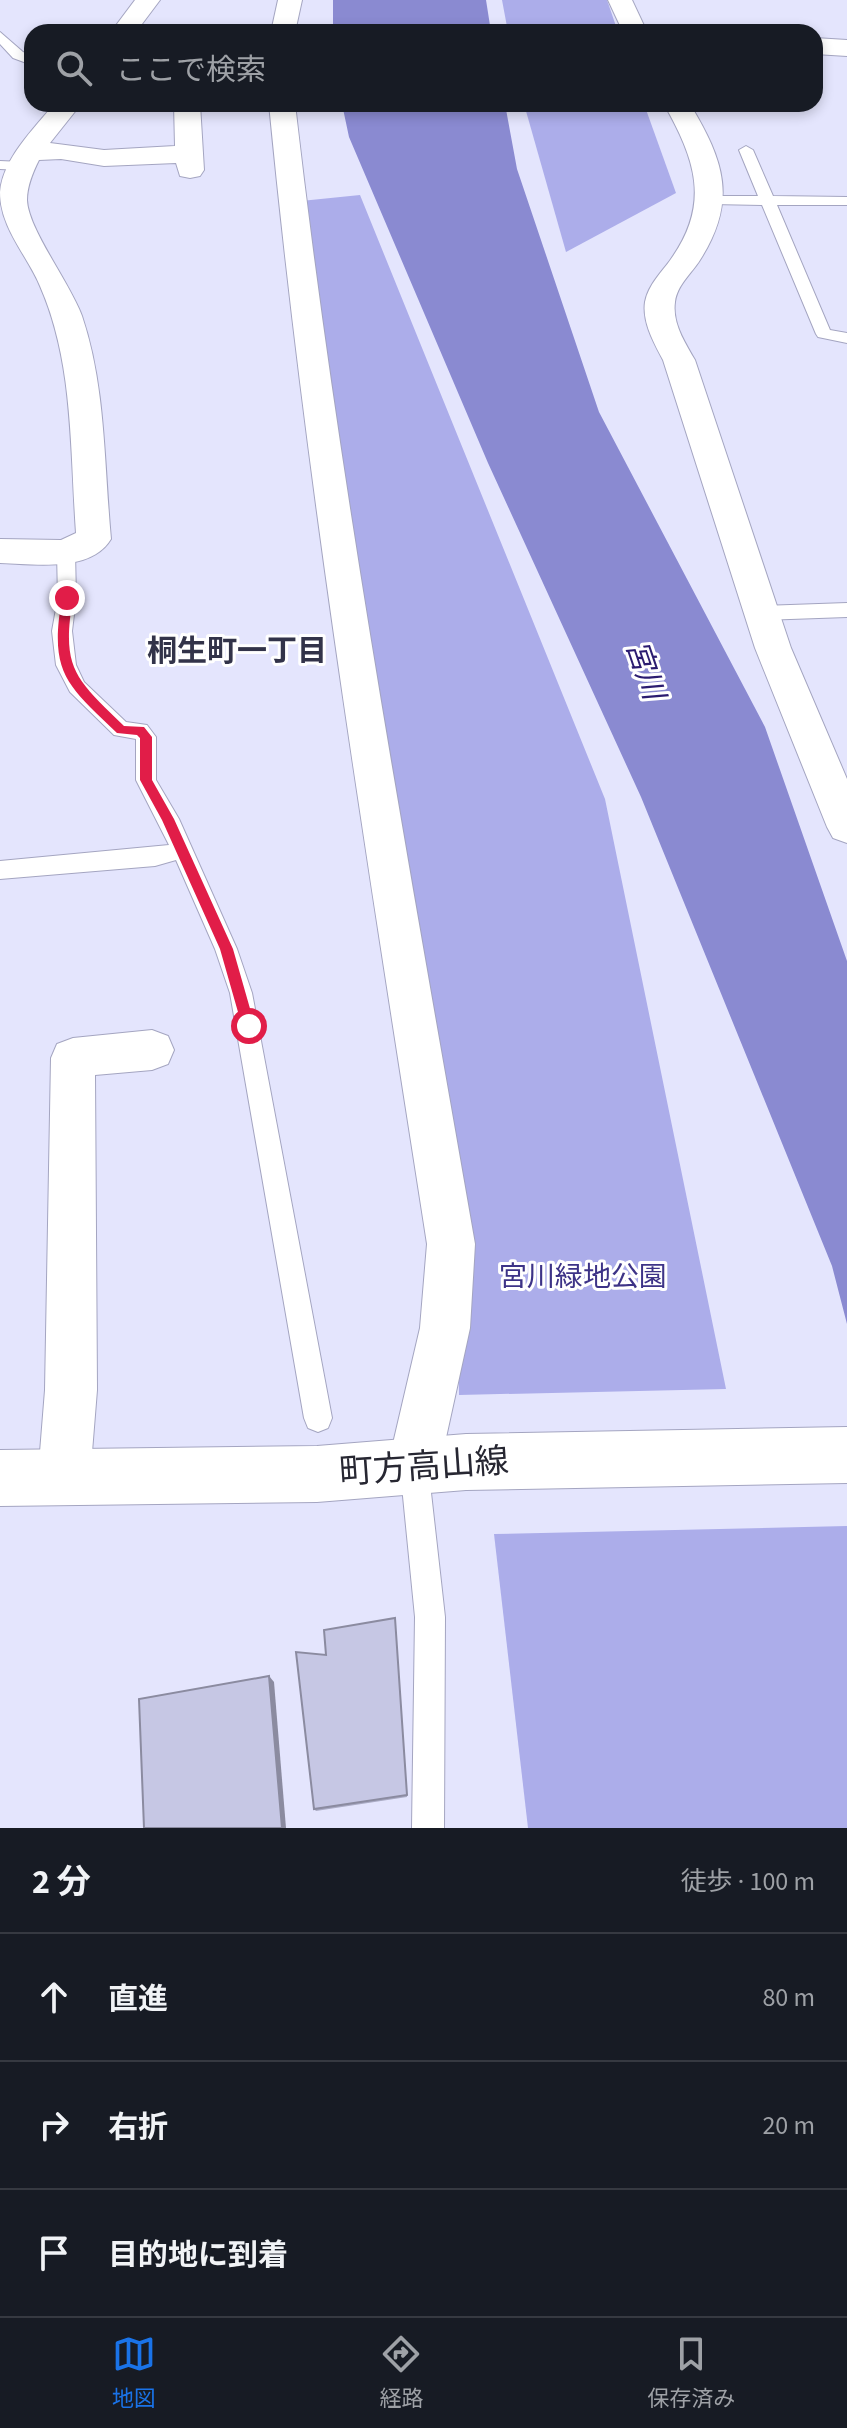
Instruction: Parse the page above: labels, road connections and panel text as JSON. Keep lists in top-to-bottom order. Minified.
{"streets":{"main road":["町方高山線"]},"districts":["桐生町一丁目"],"water":["宮川"],"parks":["宮川緑地公園"],"page":{"search":"ここで検索","heading":["2 分","徒歩 · 100 m"],"list":[["直進","80 m"],["右折","20 m"],"目的地に到着"],"nav":["地図","経路","保存済み"]}}
